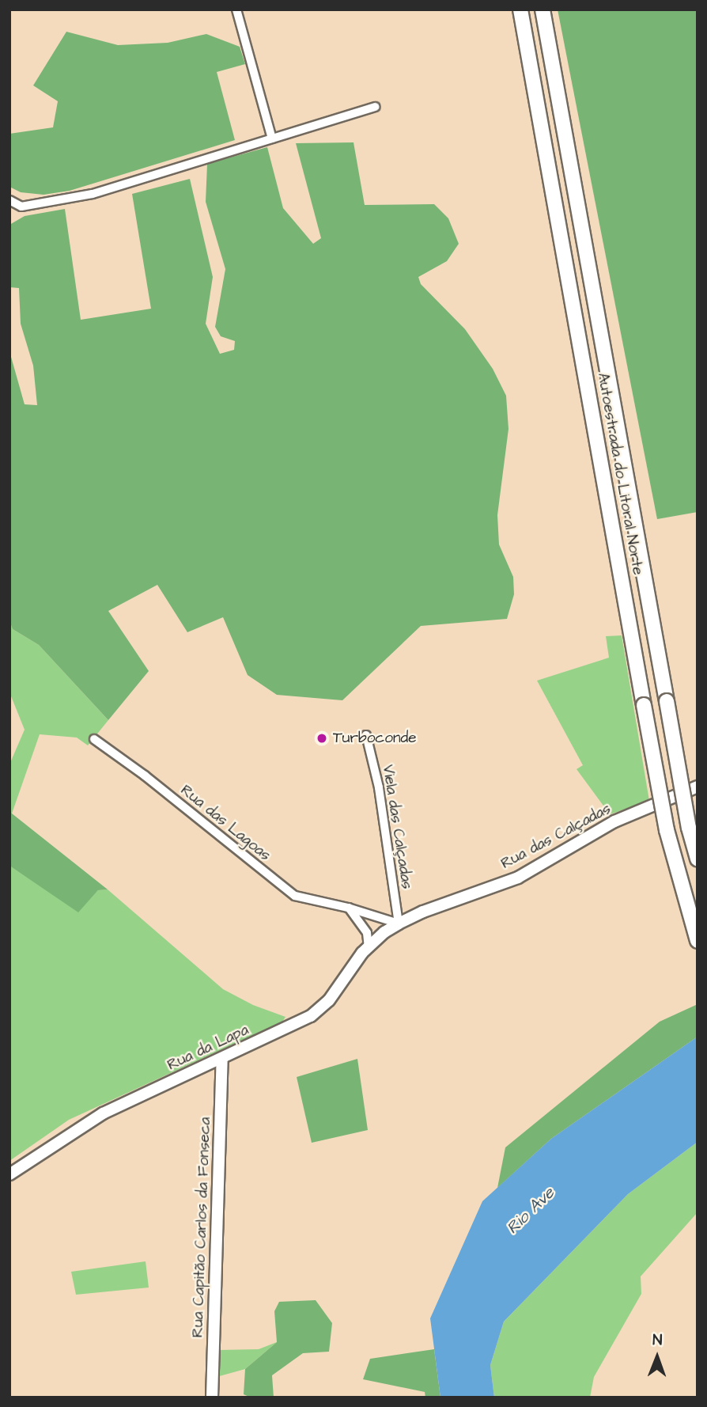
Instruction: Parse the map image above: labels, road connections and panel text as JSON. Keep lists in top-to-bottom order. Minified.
{"streets":{"highway":["Autoestrada do Litoral Norte"],"main road":["Rua das Calçadas","Rua da Lapa","Rua Capitão Carlos da Fonseca"],"street":["Rua das Lagoas","Viela das Calçadas"]},"crossings":[["Rua das Lagoas","Viela das Calçadas"],["Rua das Lagoas","Rua das Calçadas"],["Rua das Lagoas","Rua da Lapa"],["Viela das Calçadas","Rua das Calçadas"],["Viela das Calçadas","Rua da Lapa"],["Rua das Calçadas","Rua da Lapa"],["Rua da Lapa","Rua Capitão Carlos da Fonseca"]],"water":["Rio Ave"],"places":["Turboconde"],"north":"top"}
